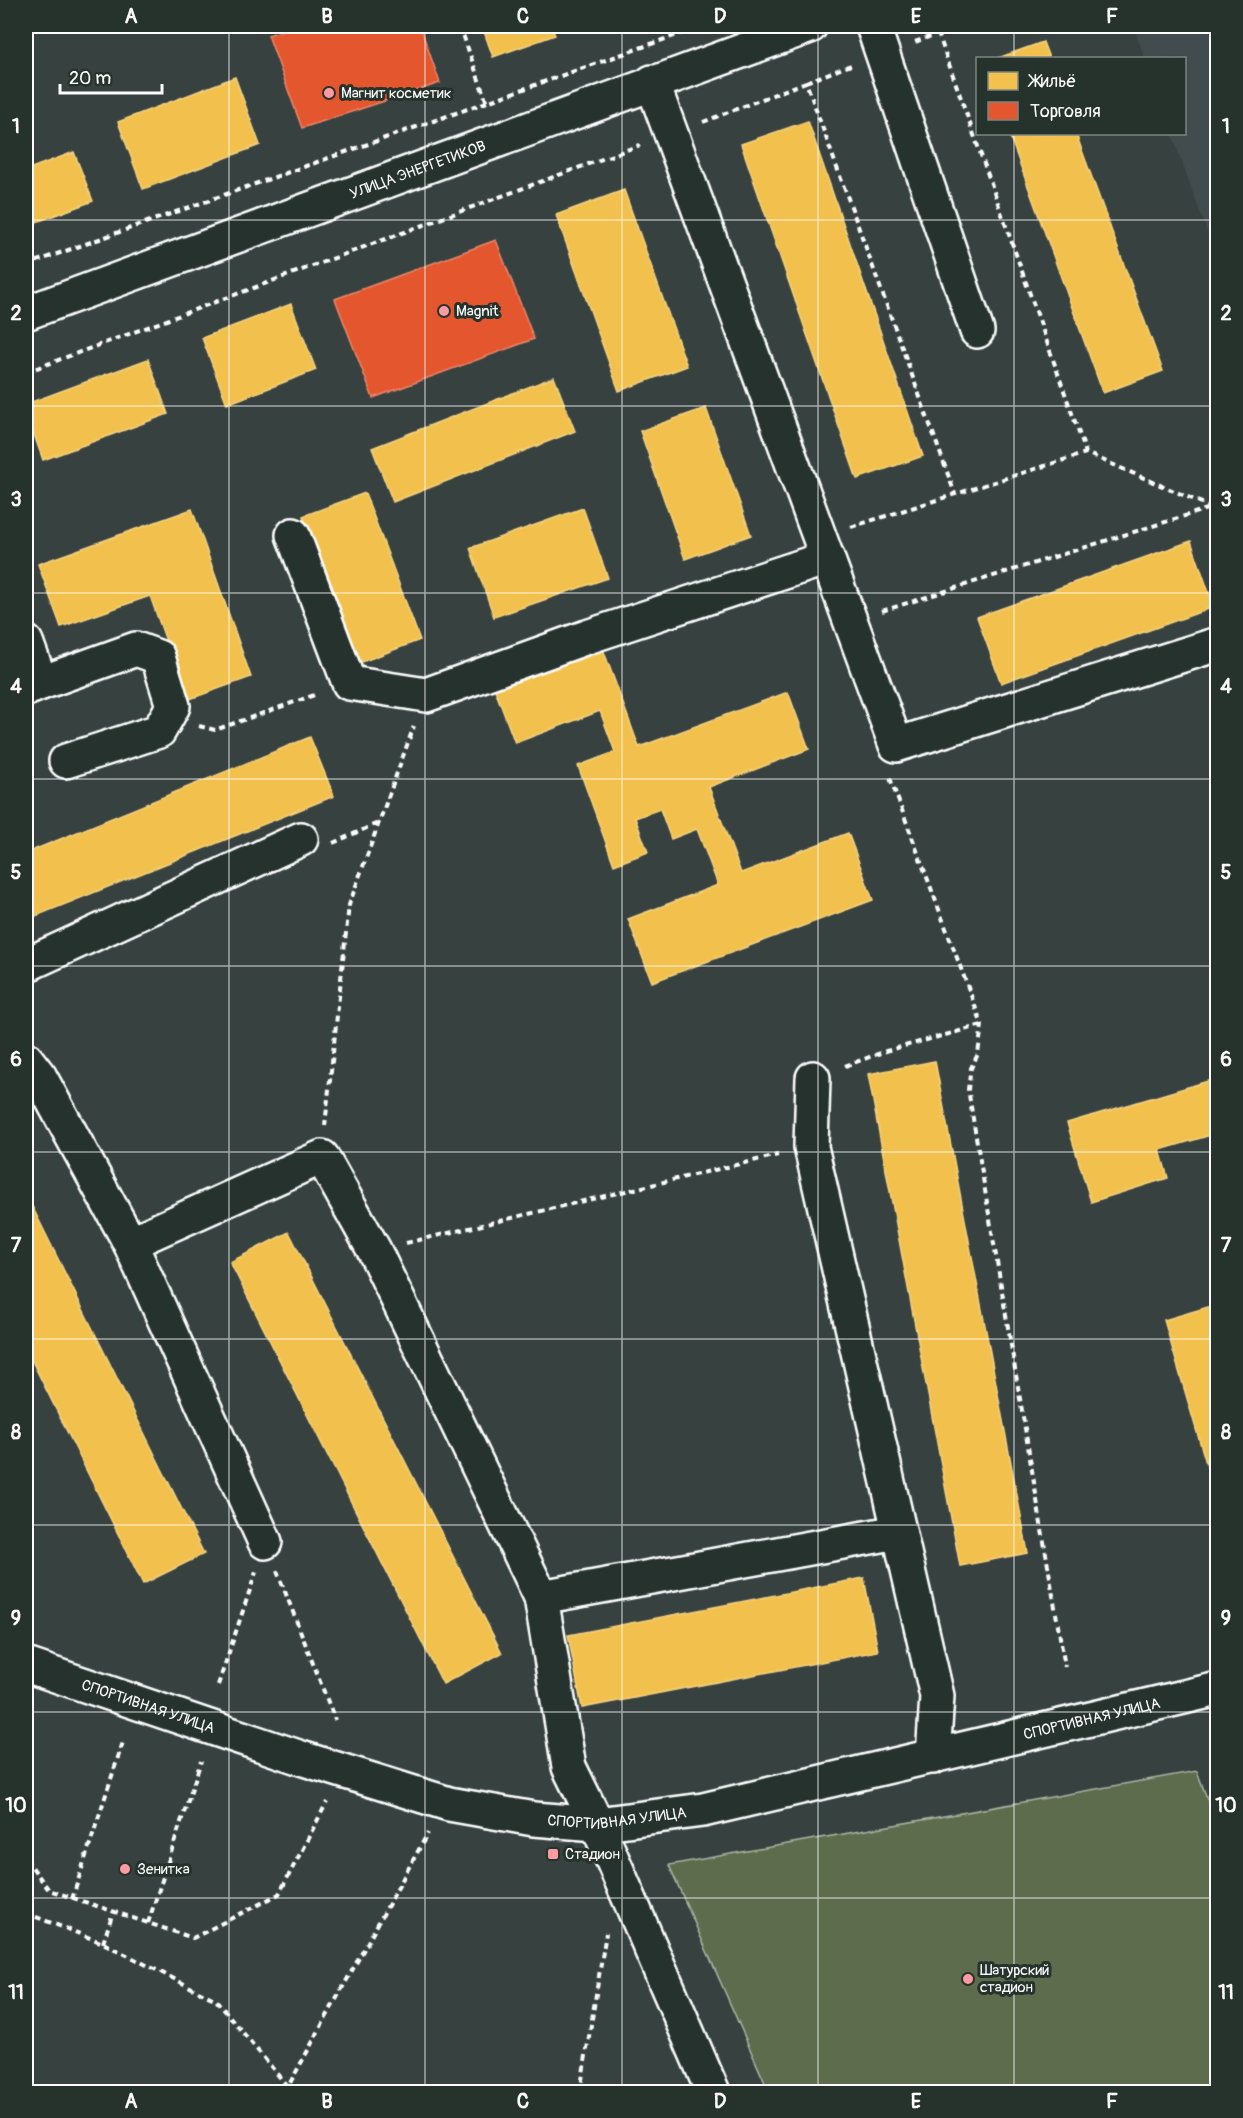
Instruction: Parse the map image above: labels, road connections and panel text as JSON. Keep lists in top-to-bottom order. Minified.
{"streets":{"street":["УЛИЦА ЭНЕРГЕТИКОВ","СПОРТИВНАЯ УЛИЦА"]},"places":{"other":["Магнит косметик","Magnit","Зенитка","Шатурский стадион"],"transit":["Стадион"]},"legend":["Жильё","Торговля"],"scale_bar":"20 m","grid":{"columns":["A","B","C","D","E","F"],"rows":["1","2","3","4","5","6","7","8","9","10","11"]}}
